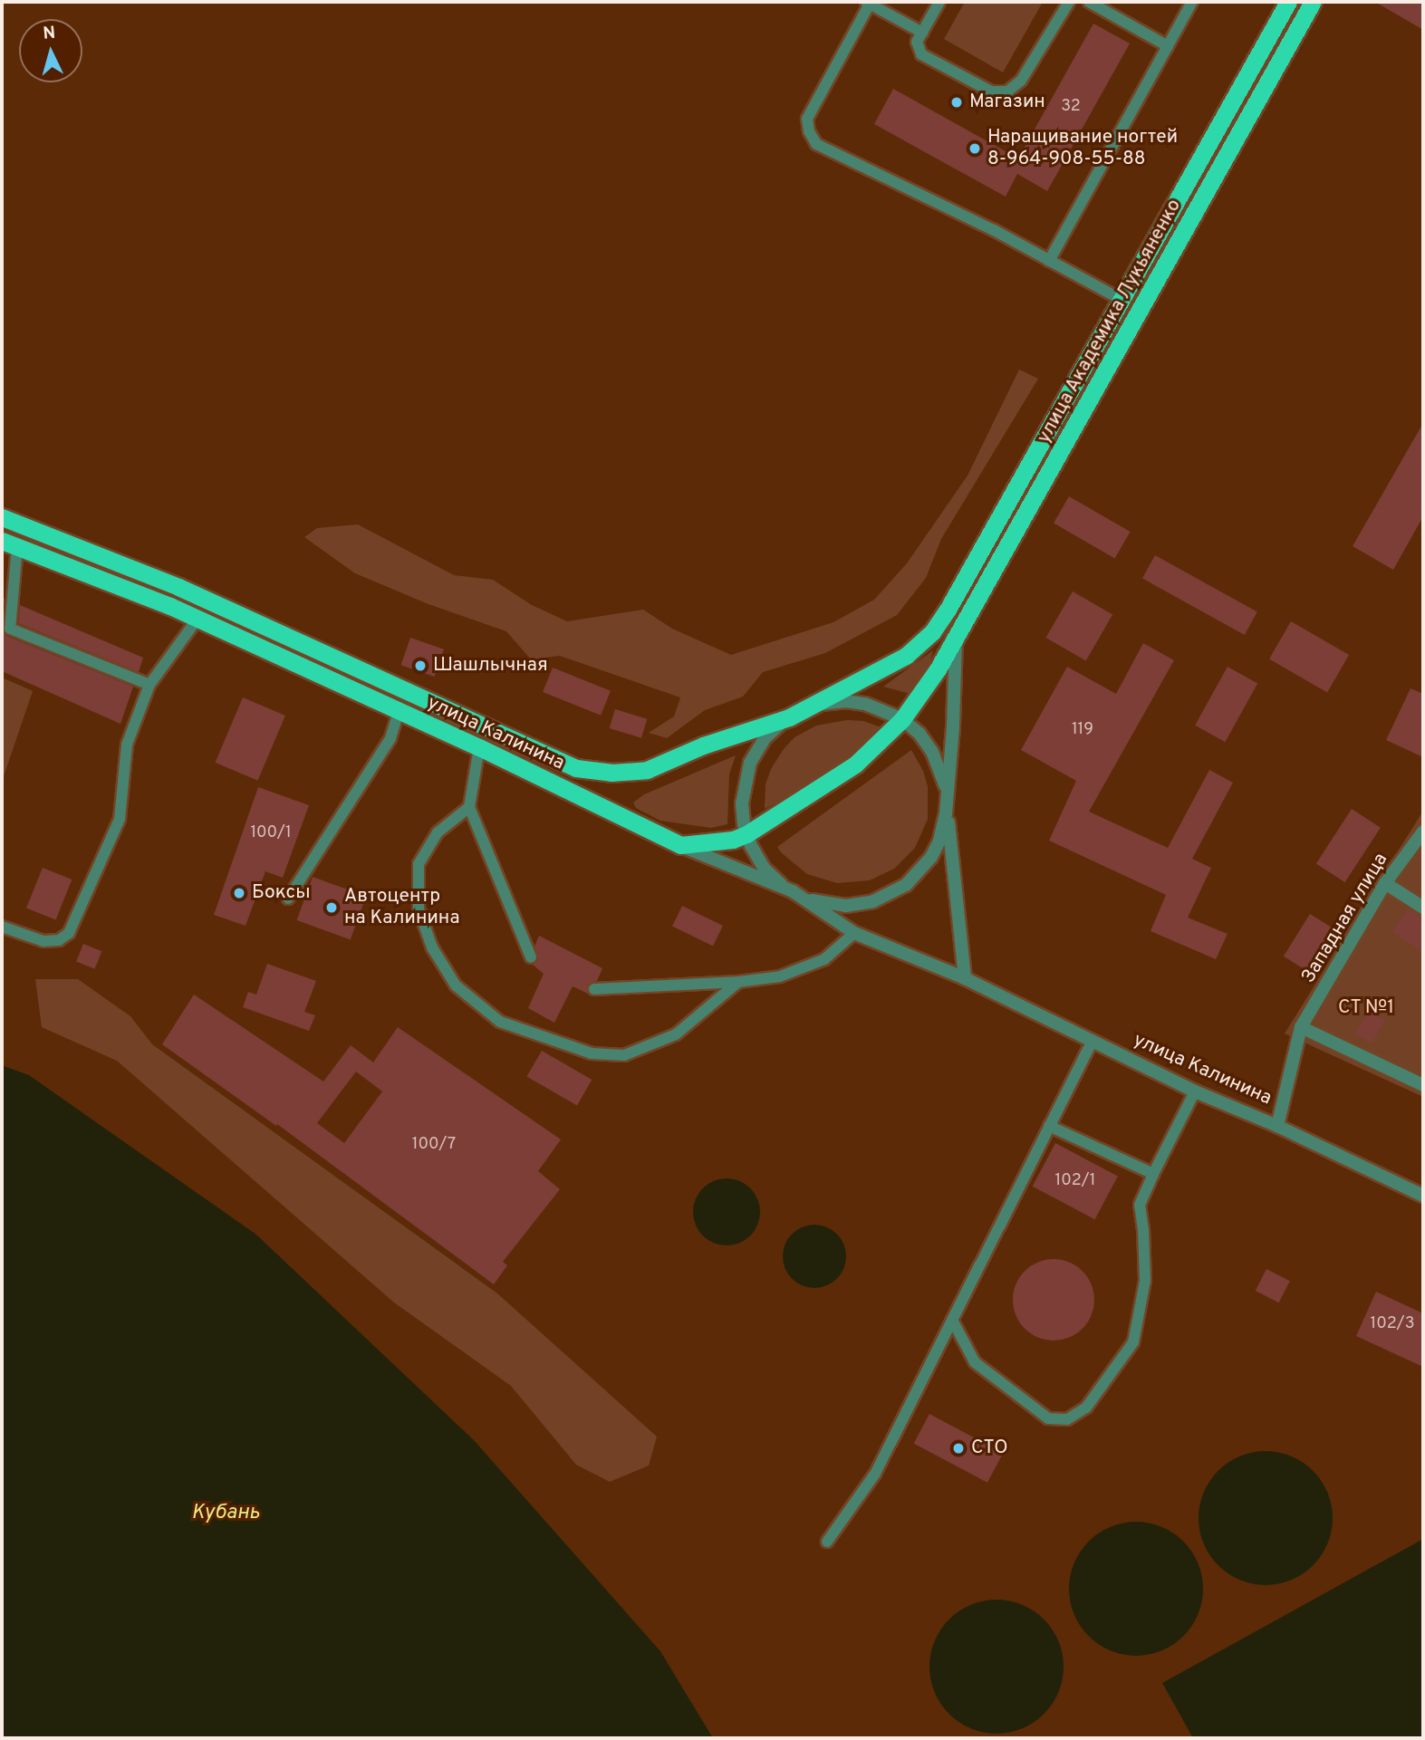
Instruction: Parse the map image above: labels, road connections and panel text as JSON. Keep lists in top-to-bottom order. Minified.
{"streets":{"highway":["улица Академика Лукьяненко","улица Калинина"],"street":["Западная улица"]},"crossings":[["улица Академика Лукьяненко","улица Калинина"],["улица Калинина","Западная улица"]],"water":["Кубань"],"parks":["СТ №1"],"places":["Магазин","Наращивание ногтей 8-964-908-55-88","Шашлычная","Боксы","Автоцентр на Калинина","СТО"],"house_numbers":["32","119","100/1","100/7","102/1","102/3"],"north":"top"}
